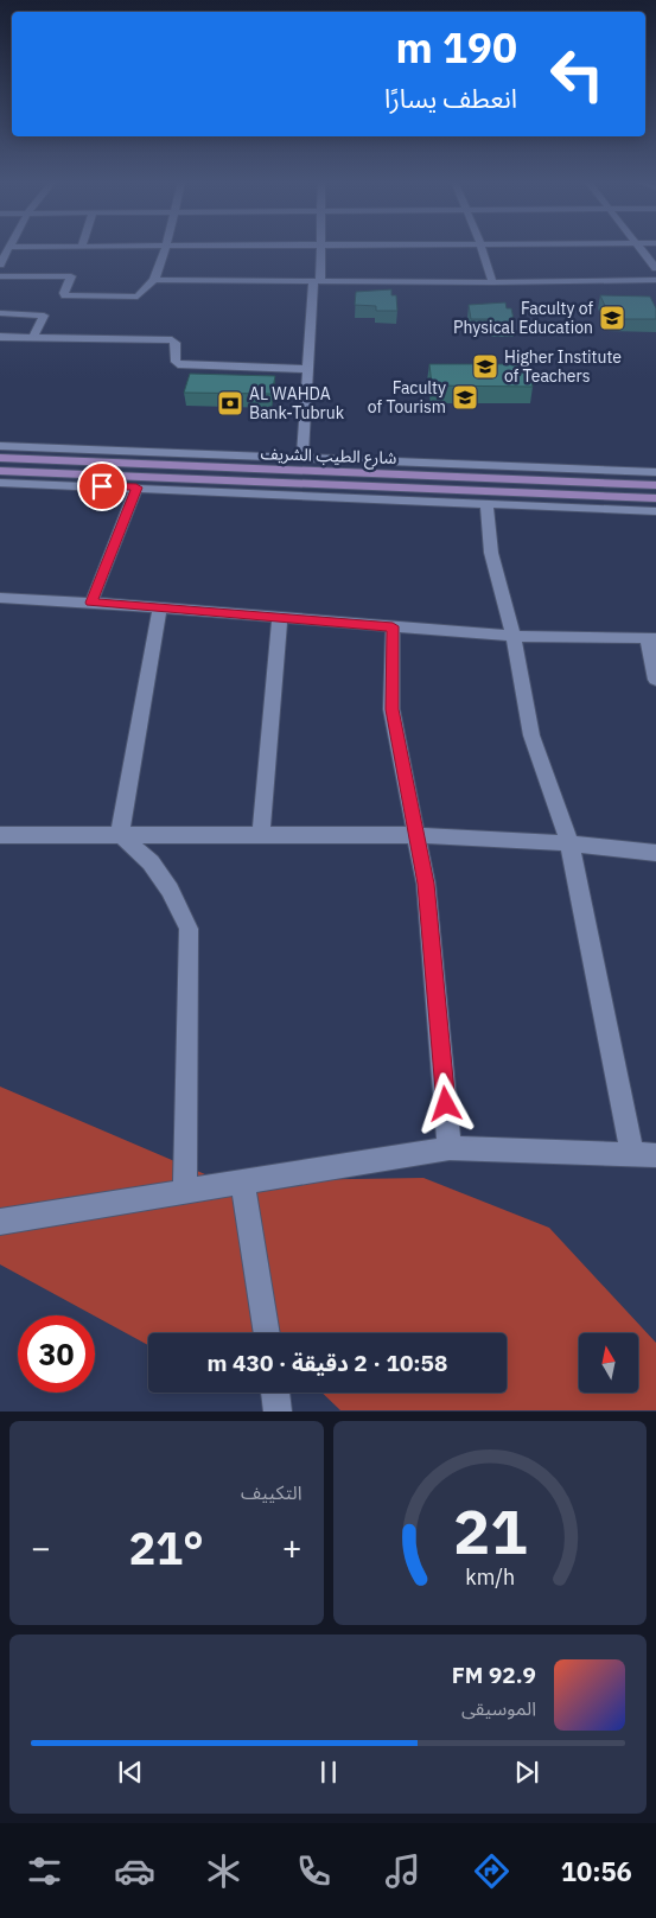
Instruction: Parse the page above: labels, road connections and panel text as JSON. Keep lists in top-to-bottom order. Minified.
{"streets":{"main road":["شارع الطيب الشريف"]},"places":{"school or university":["Faculty of Physical Education","Higher Institute of Teachers","Faculty of Tourism"],"bank":["AL WAHDA Bank-Tubruk"]},"north":"top","page":{"turn":["190 m","انعطف يسارًا"],"limit":"30","trip":"10:58 · 2 دقيقة · 430 m","tile":"التكييف","heat":["−","21°","+"],"song":["92.9 FM","الموسيقى"],"tabs":"10:56","gauge":["21","km/h"]}}
